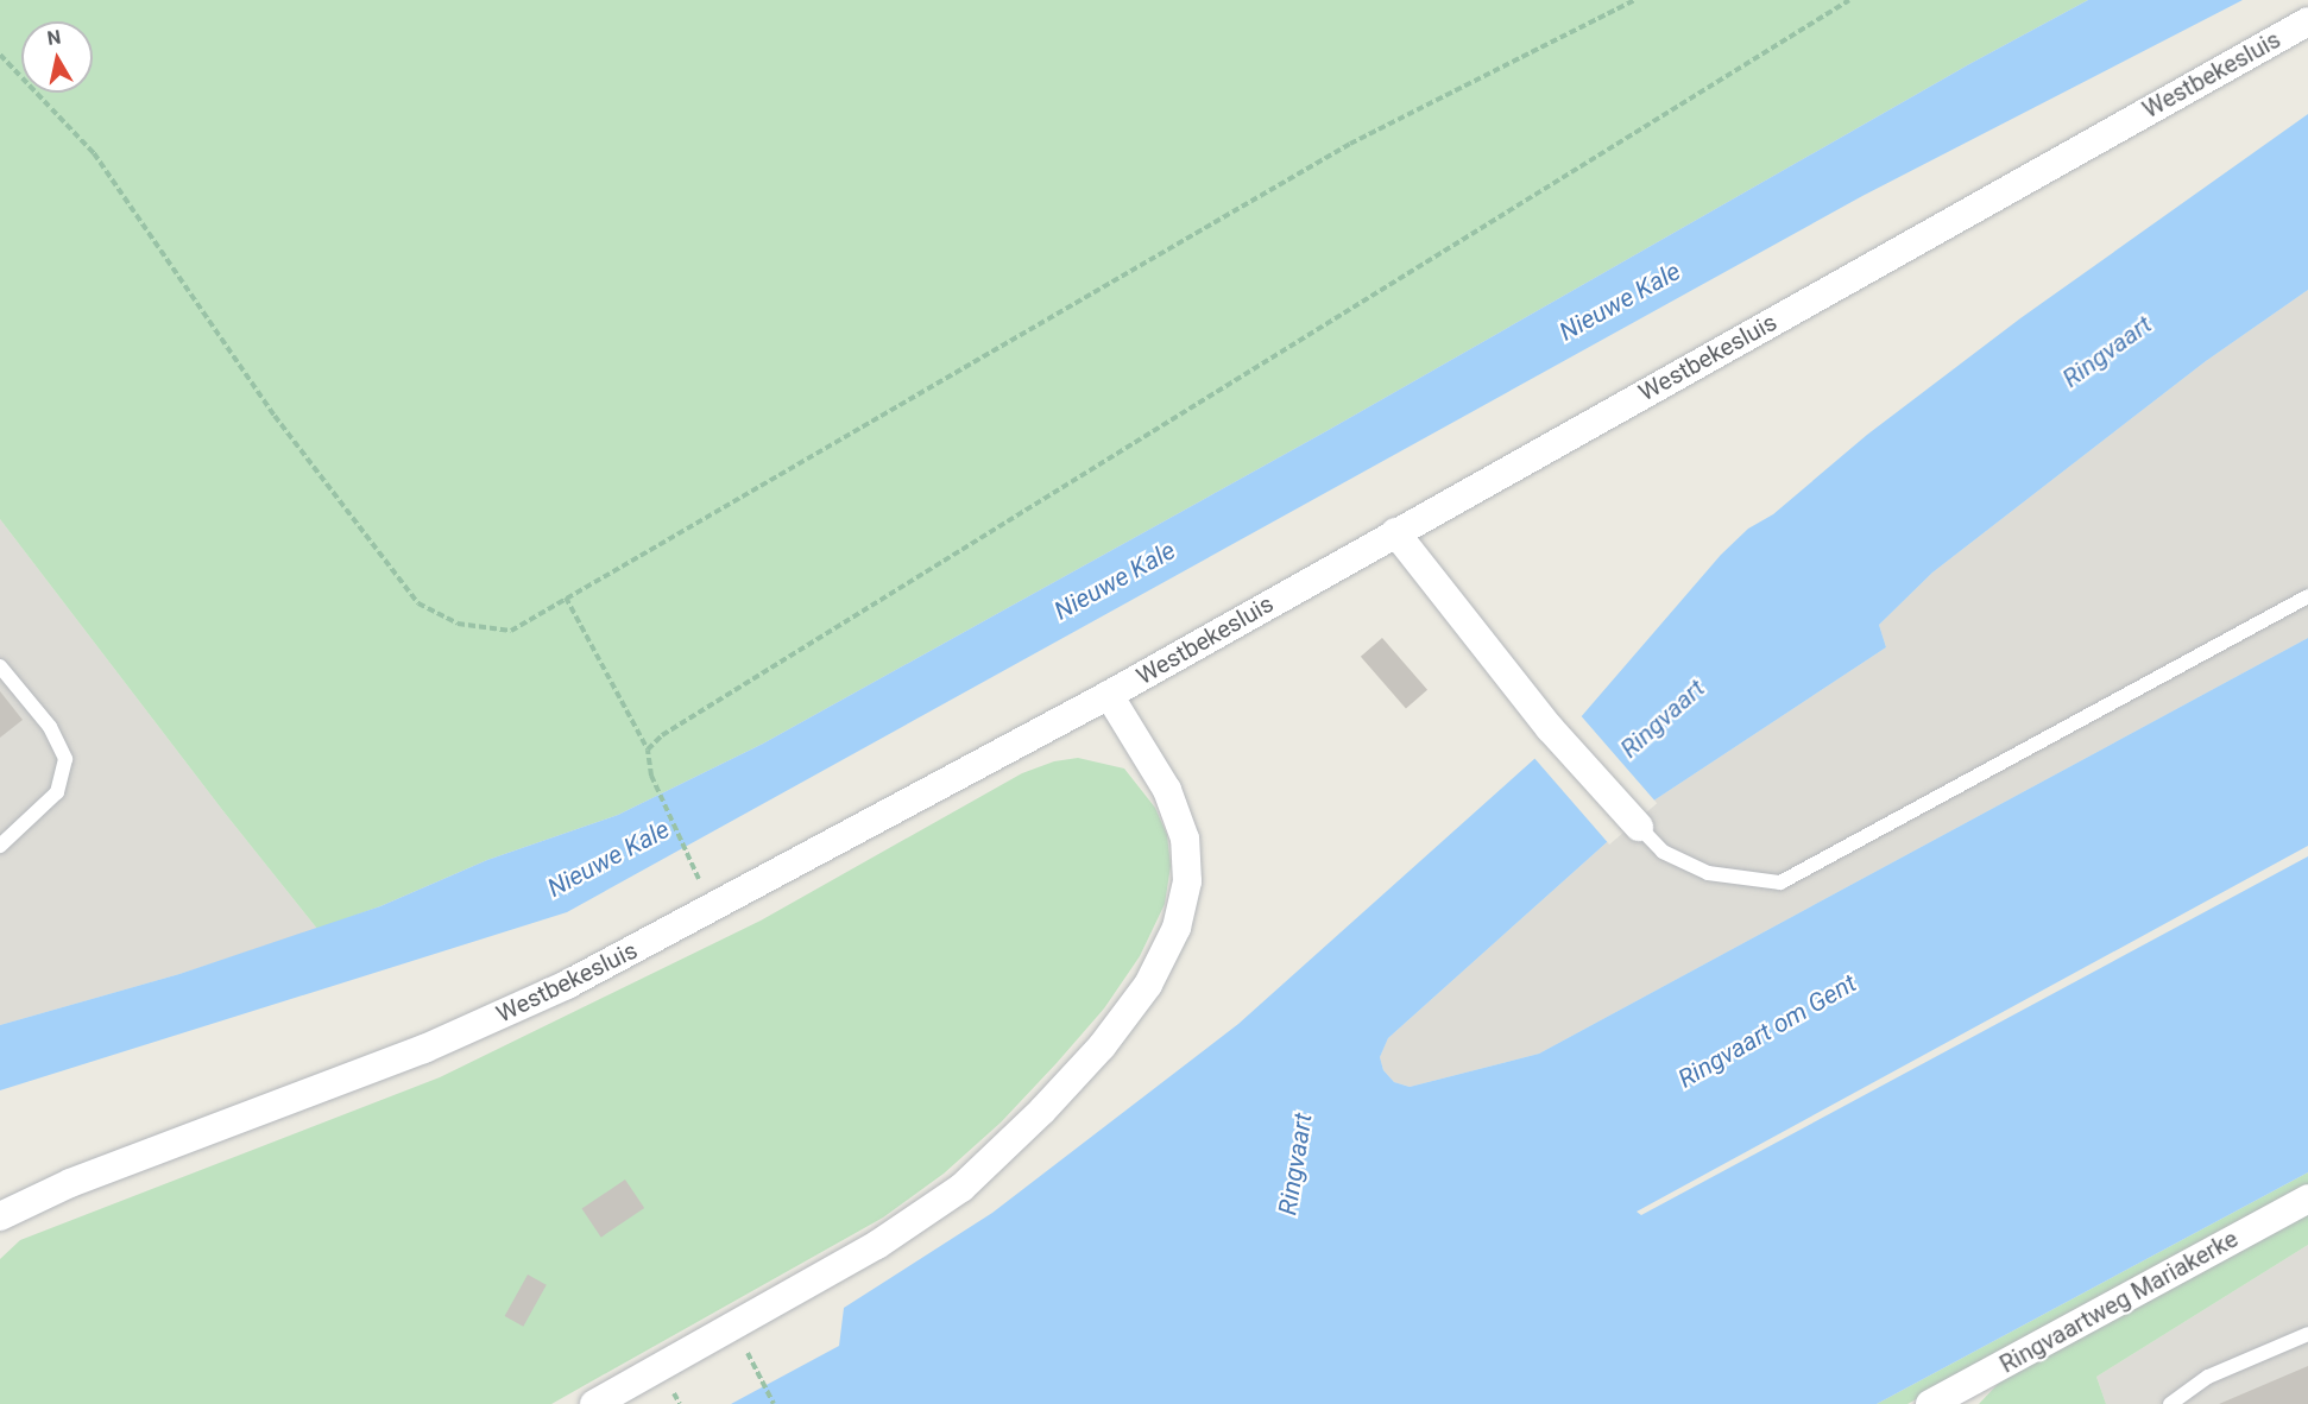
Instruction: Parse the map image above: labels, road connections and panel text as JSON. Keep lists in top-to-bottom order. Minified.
{"streets":{"street":["Westbekesluis","Ringvaartweg Mariakerke"]},"water":["Nieuwe Kale","Ringvaart","Ringvaart om Gent"],"north":"top"}
